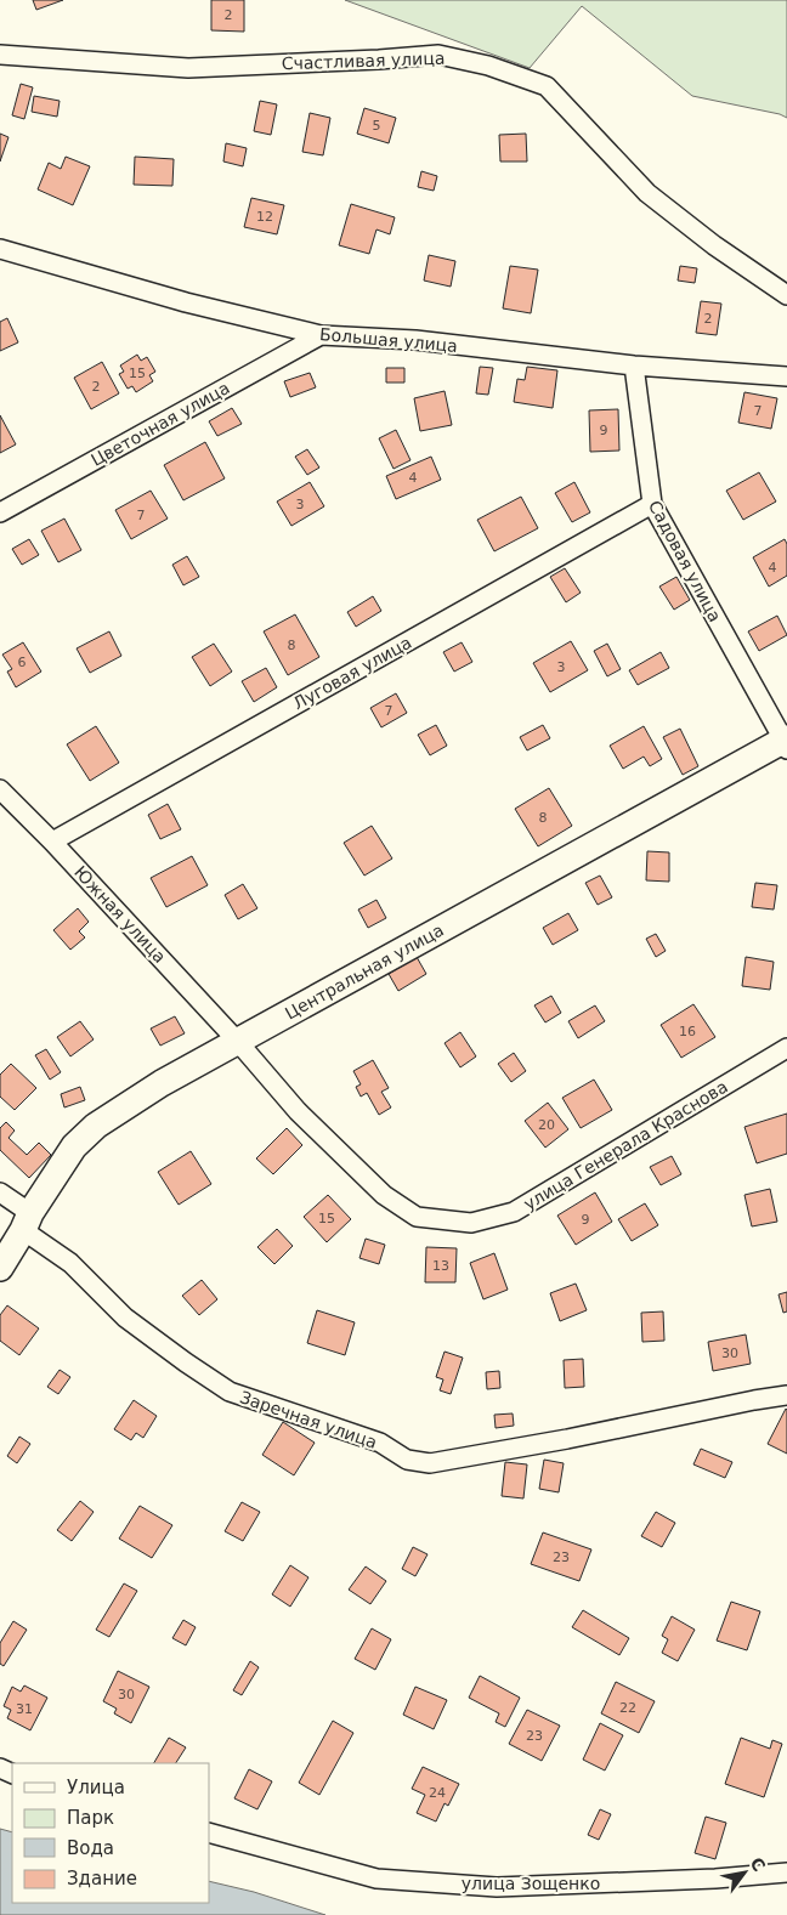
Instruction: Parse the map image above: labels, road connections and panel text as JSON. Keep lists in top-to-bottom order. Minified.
{"streets":{"street":["Счастливая улица","Большая улица","Цветочная улица","Садовая улица","Луговая улица","Южная улица","Центральная улица","улица Генерала Краснова","Заречная улица","улица Зощенко"]},"crossings":[["Большая улица","Цветочная улица"],["Большая улица","Садовая улица"],["Садовая улица","Луговая улица"],["Садовая улица","Центральная улица"],["Луговая улица","Южная улица"],["Южная улица","Центральная улица"],["Южная улица","улица Генерала Краснова"],["Центральная улица","улица Генерала Краснова"],["Центральная улица","Заречная улица"]],"house_numbers":["2","5","12","2","15","2","7","9","4","3","7","4","8","6","3","7","8","16","20","15","9","13","30","23","30","22","31","23","24"],"legend":["Улица","Парк","Вода","Здание"],"north":"top right"}
